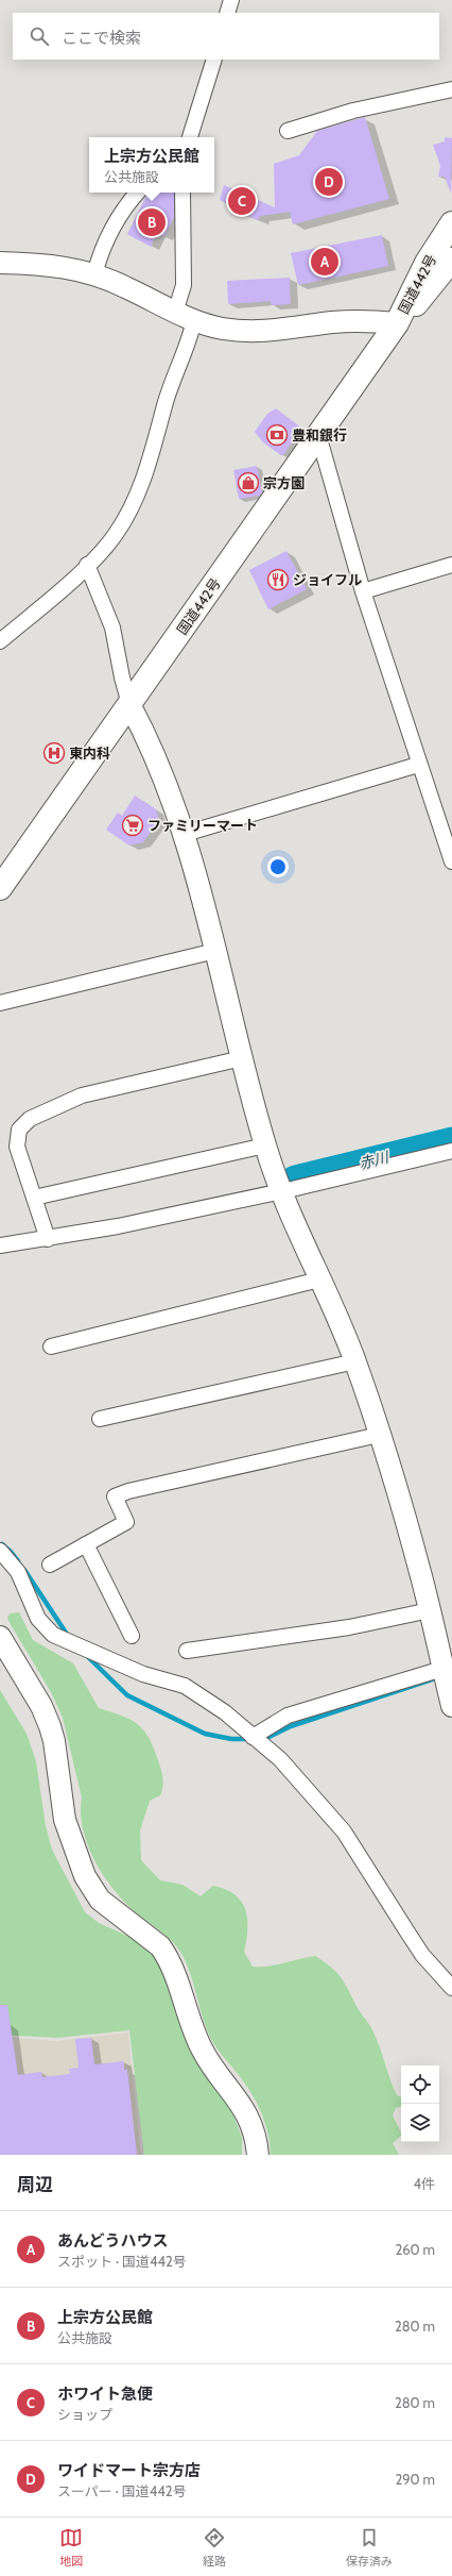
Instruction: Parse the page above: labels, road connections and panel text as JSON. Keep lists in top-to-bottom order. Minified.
{"streets":{"highway":["国道442号"]},"water":["赤川"],"places":{"bank":["豊和銀行"],"shop":["宗方園"],"restaurant":["ジョイフル"],"hospital":["東内科"],"supermarket":["ファミリーマート"]},"page":{"search":"ここで検索","popup":["上宗方公民館","公共施設"],"pins":["D","C","B","A"],"heading":["周辺","4件"],"list":[{"mark":"A","name":"あんどうハウス","note":"スポット · 国道442号","value":"260 m"},{"mark":"B","name":"上宗方公民館","note":"公共施設","value":"280 m"},{"mark":"C","name":"ホワイト急便","note":"ショップ","value":"280 m"},{"mark":"D","name":"ワイドマート宗方店","note":"スーパー · 国道442号","value":"290 m"}],"nav":["地図","経路","保存済み"]}}
